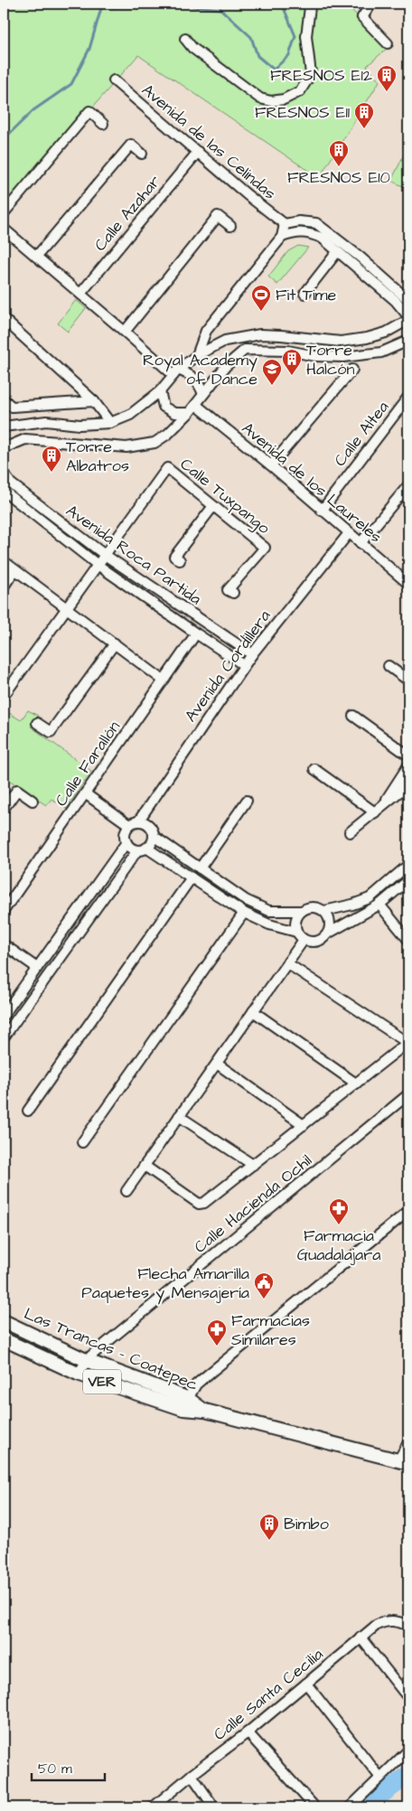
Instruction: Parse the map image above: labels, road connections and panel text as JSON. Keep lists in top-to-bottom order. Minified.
{"streets":{"main road":["Las Trancas - Coatepec","VER"],"street":["Avenida de las Celindas","Calle Azahar","Calle Altea","Avenida de los Laureles","Calle Tuxpango","Avenida Roca Partida","Avenida Cordillera","Calle Farallón","Calle Hacienda Ochil","Calle Santa Cecilia"]},"crossings":[["Avenida de las Celindas","Calle Azahar"],["Calle Altea","Avenida de los Laureles"],["Avenida de los Laureles","Avenida Cordillera"],["Calle Tuxpango","Avenida Roca Partida"],["Avenida Roca Partida","Avenida Cordillera"],["Avenida Roca Partida","Calle Farallón"],["Calle Hacienda Ochil","Las Trancas - Coatepec"]],"places":{"building":["FRESNOS E12","FRESNOS E11","FRESNOS E10","Torre Halcón","Torre Albatros","Bimbo"],"sports":["Fit Time"],"school or university":["Royal Academy of Dance"],"pharmacy":["Farmacia Guadalajara","Farmacias Similares"],"public building":["Flecha Amarilla Paquetes y Mensajería"]},"scale_bar":"50 m"}
